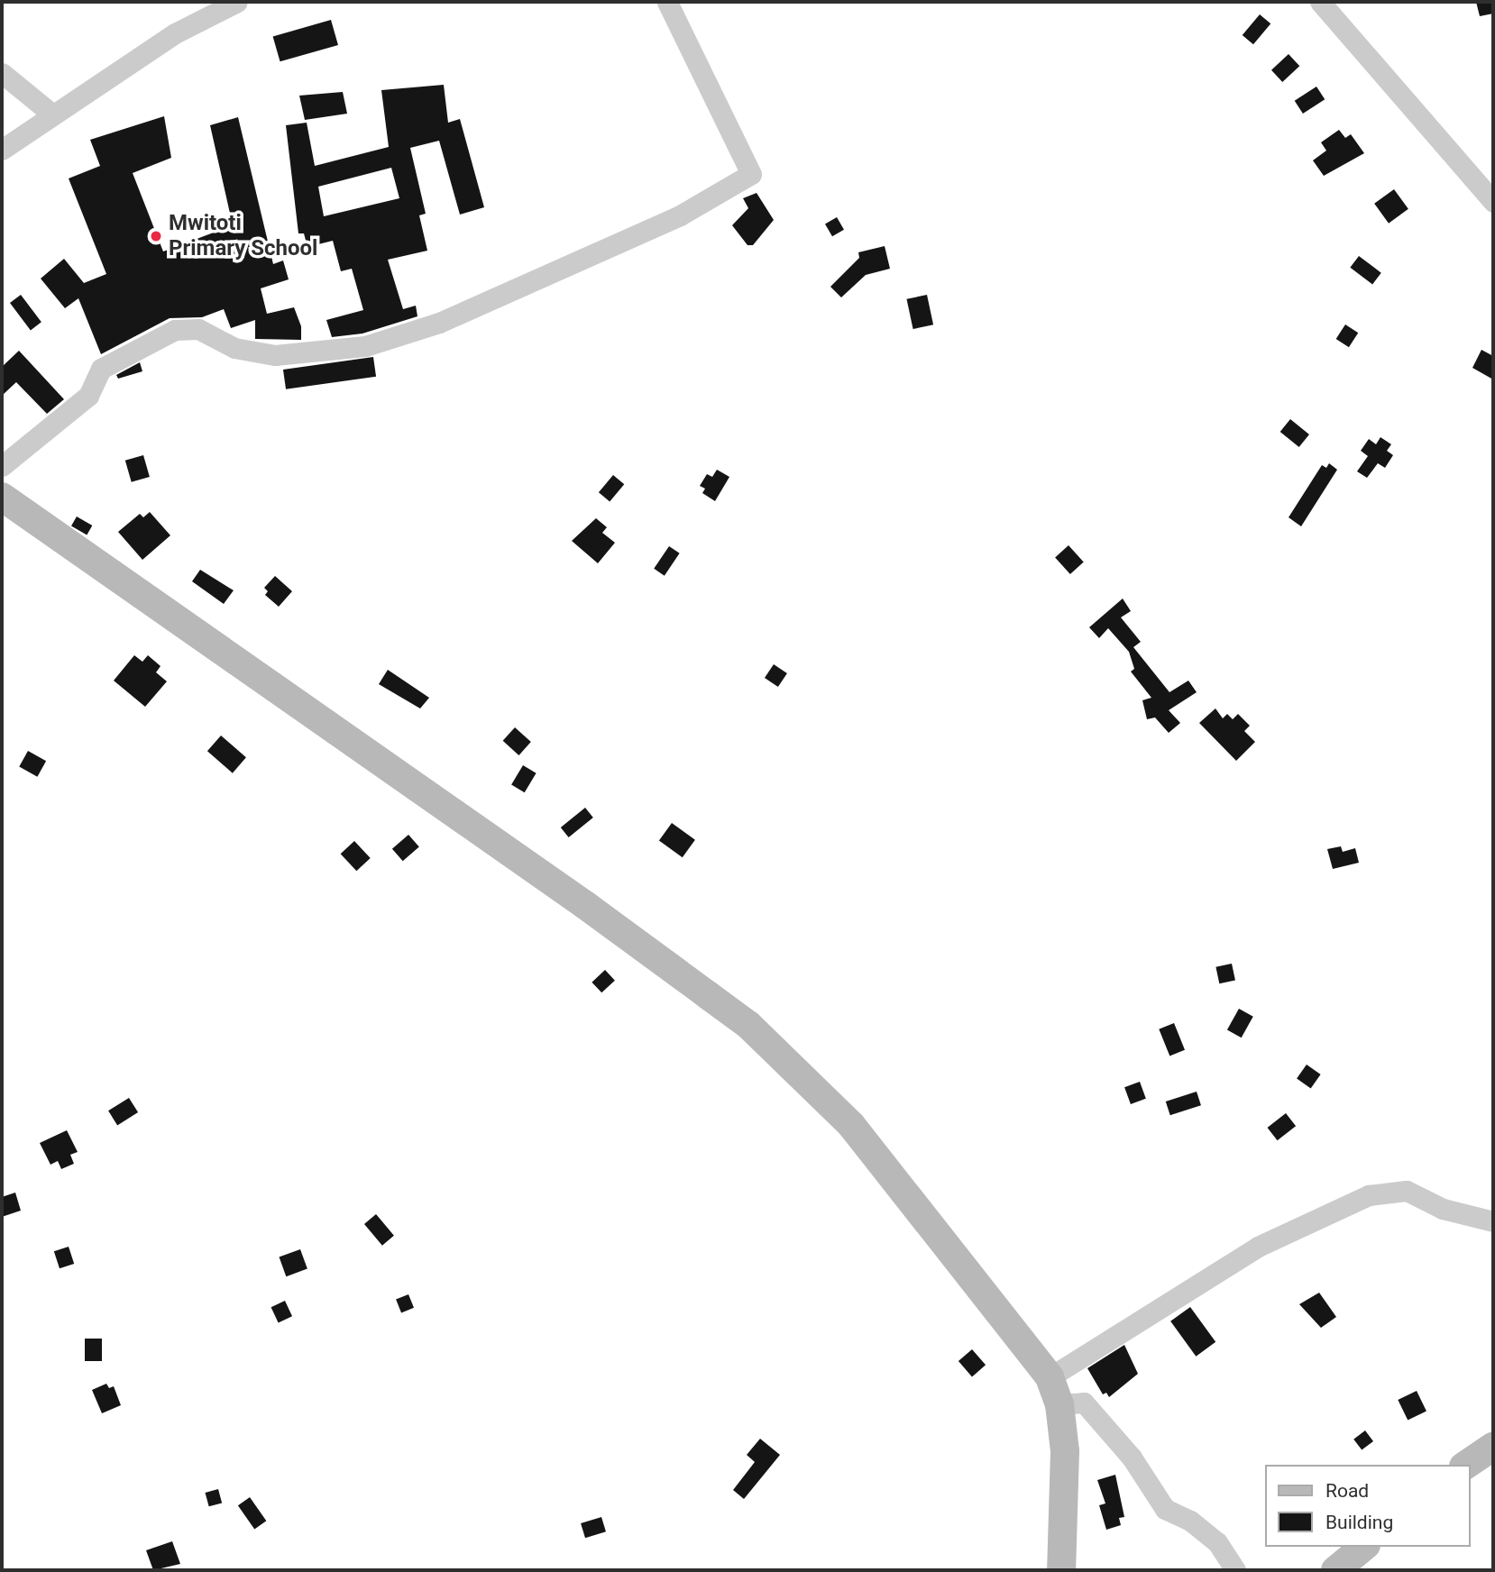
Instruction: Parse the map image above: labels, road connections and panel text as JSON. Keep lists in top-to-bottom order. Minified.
{"places":["Mwitoti Primary School"],"legend":["Road","Building"]}
